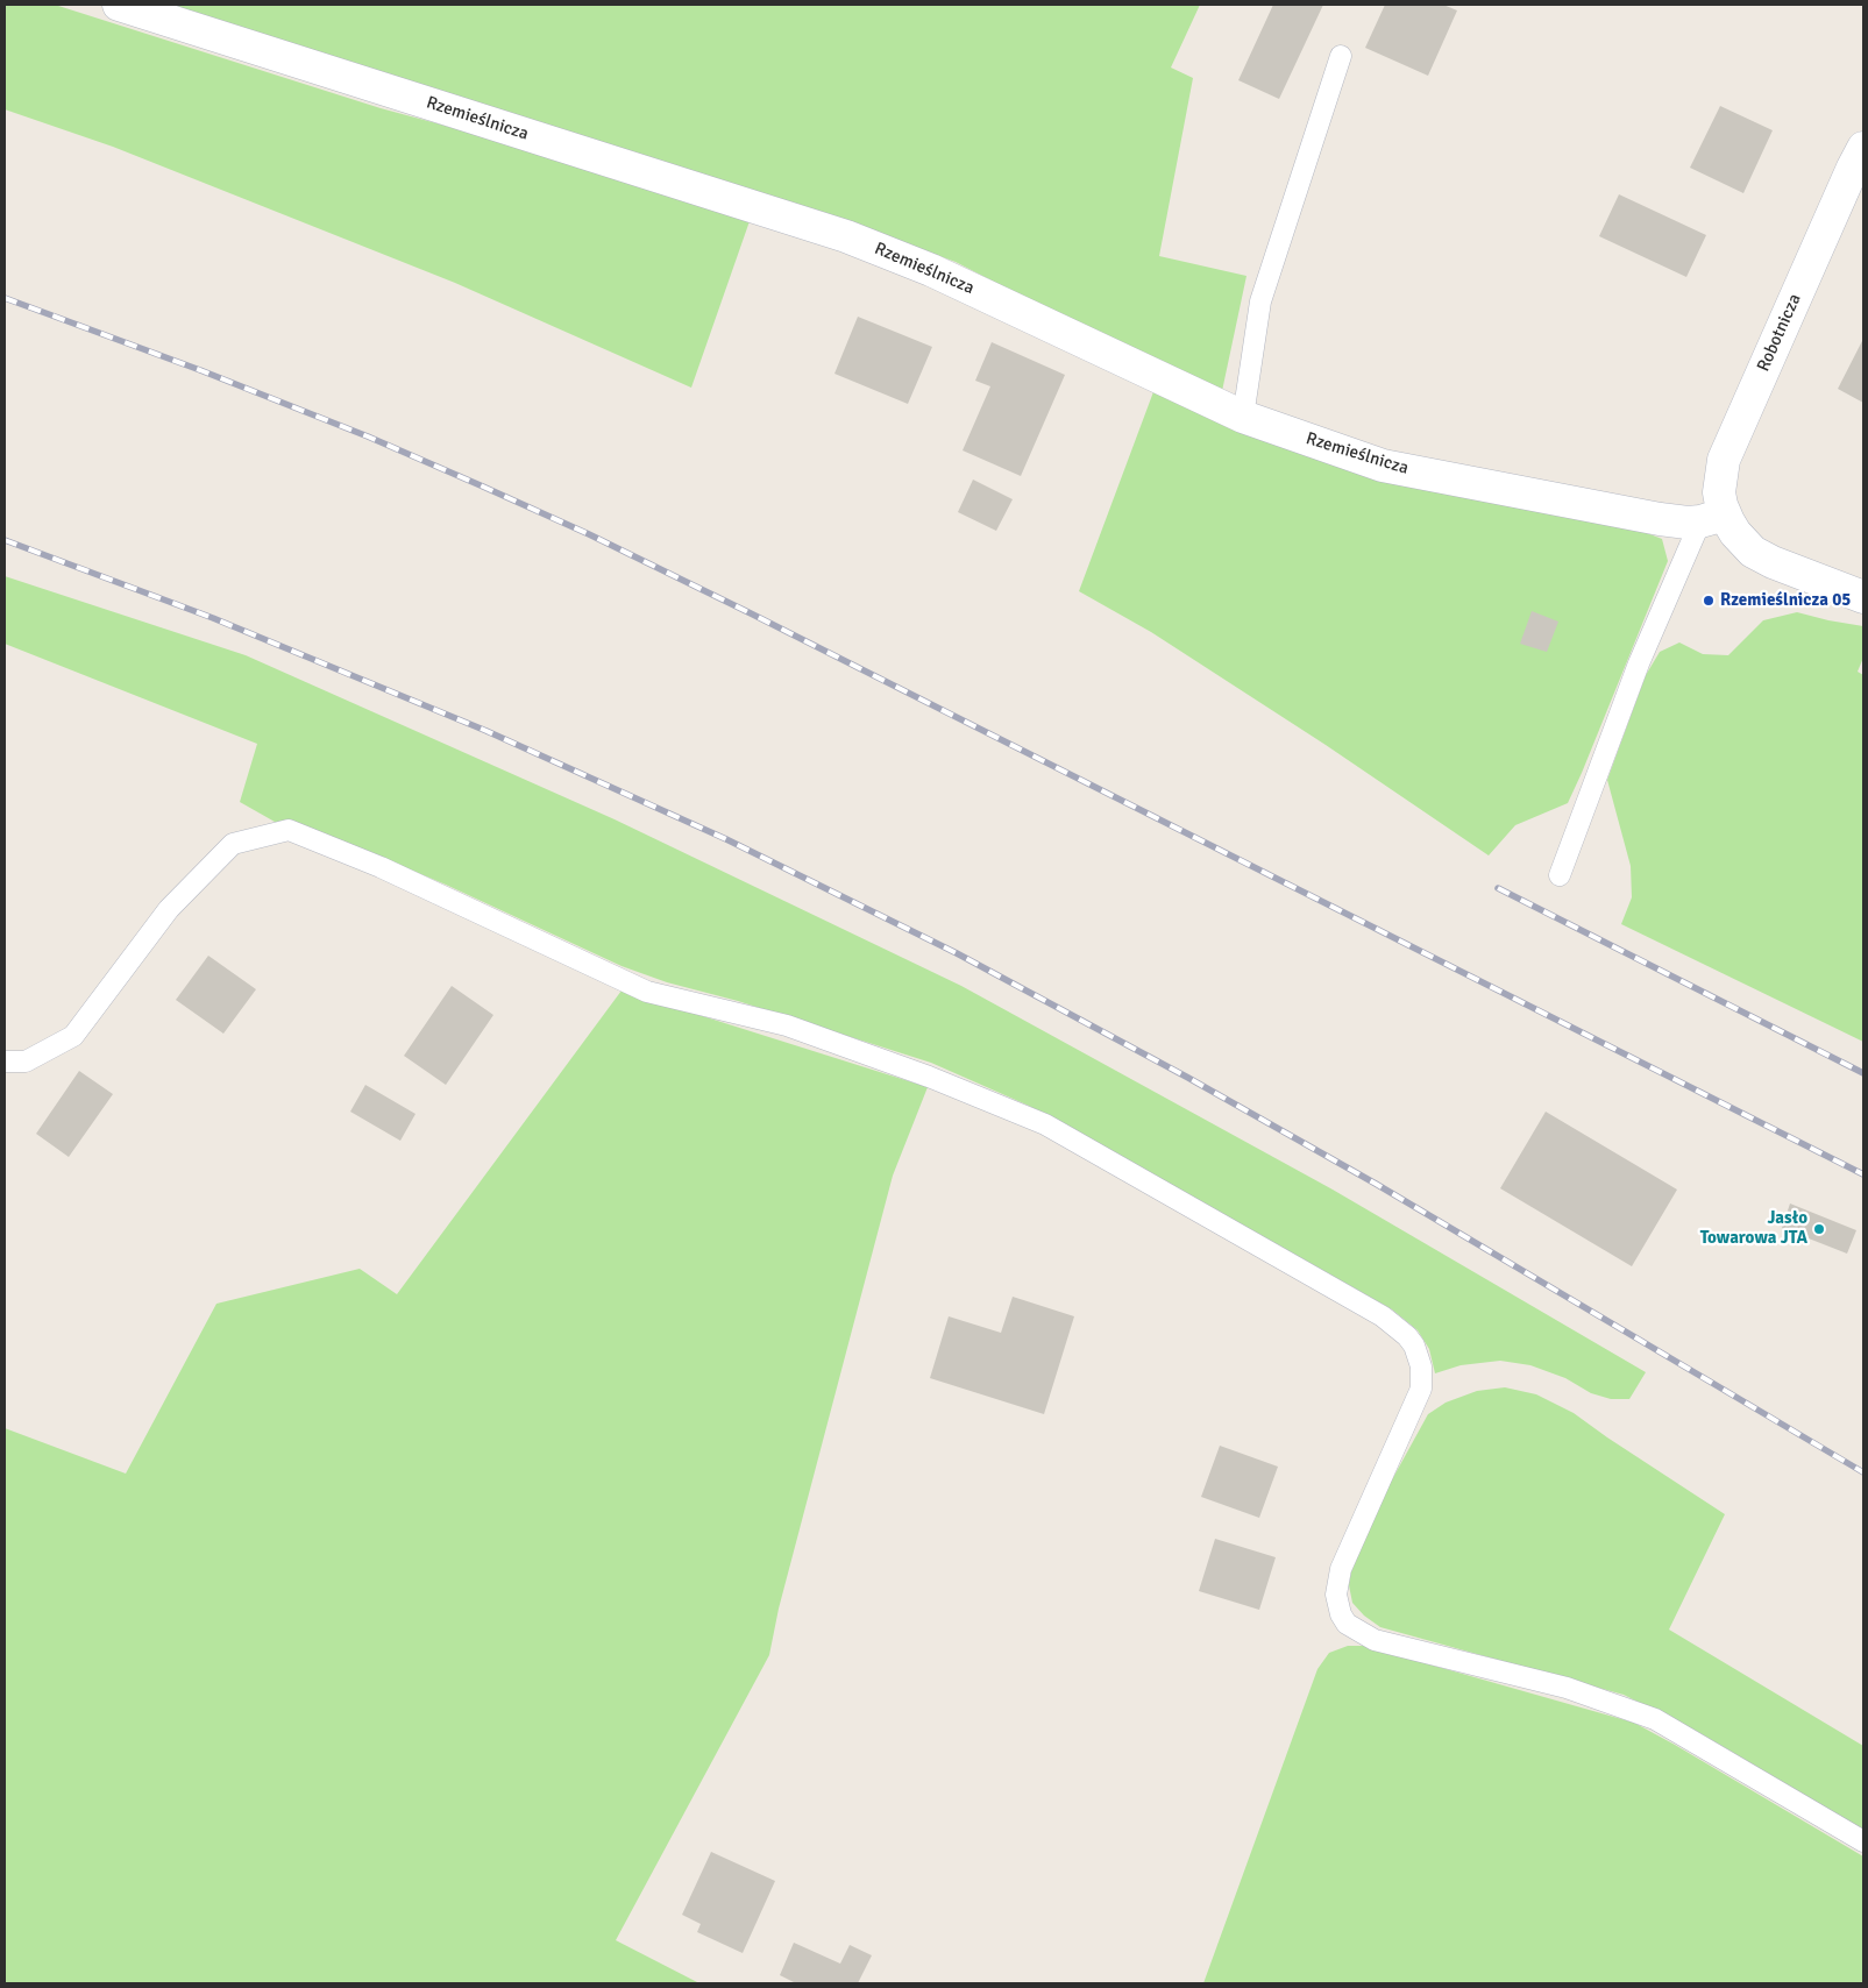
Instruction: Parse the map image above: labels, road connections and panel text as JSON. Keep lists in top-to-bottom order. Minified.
{"streets":{"street":["Rzemieślnicza","Robotnicza"]},"crossings":[["Rzemieślnicza","Robotnicza"]],"places":["Rzemieślnicza 05","Jasło Towarowa JTA"]}
